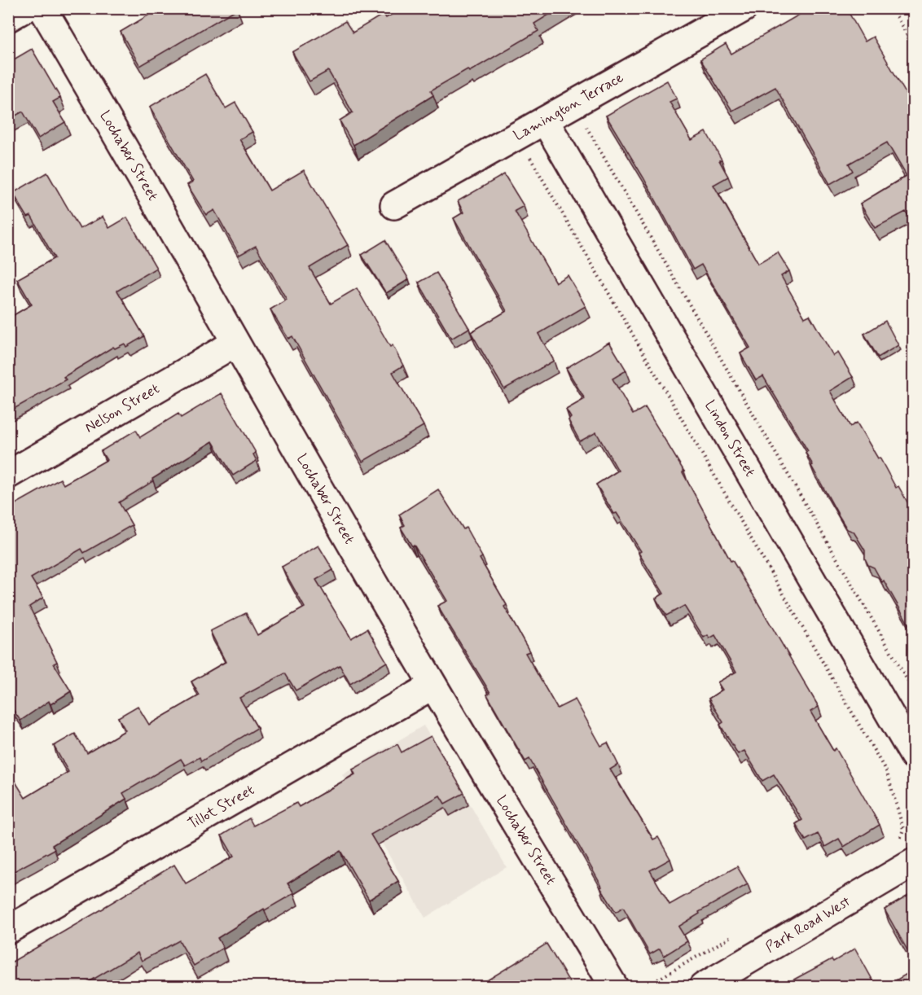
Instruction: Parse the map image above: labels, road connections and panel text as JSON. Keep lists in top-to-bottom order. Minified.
{"streets":{"street":["Lamington Terrace","Lochaber Street","Nelson Street","Lindon Street","Tillot Street","Park Road West"]},"crossings":[["Lamington Terrace","Lindon Street"],["Lochaber Street","Nelson Street"],["Lochaber Street","Tillot Street"]]}
